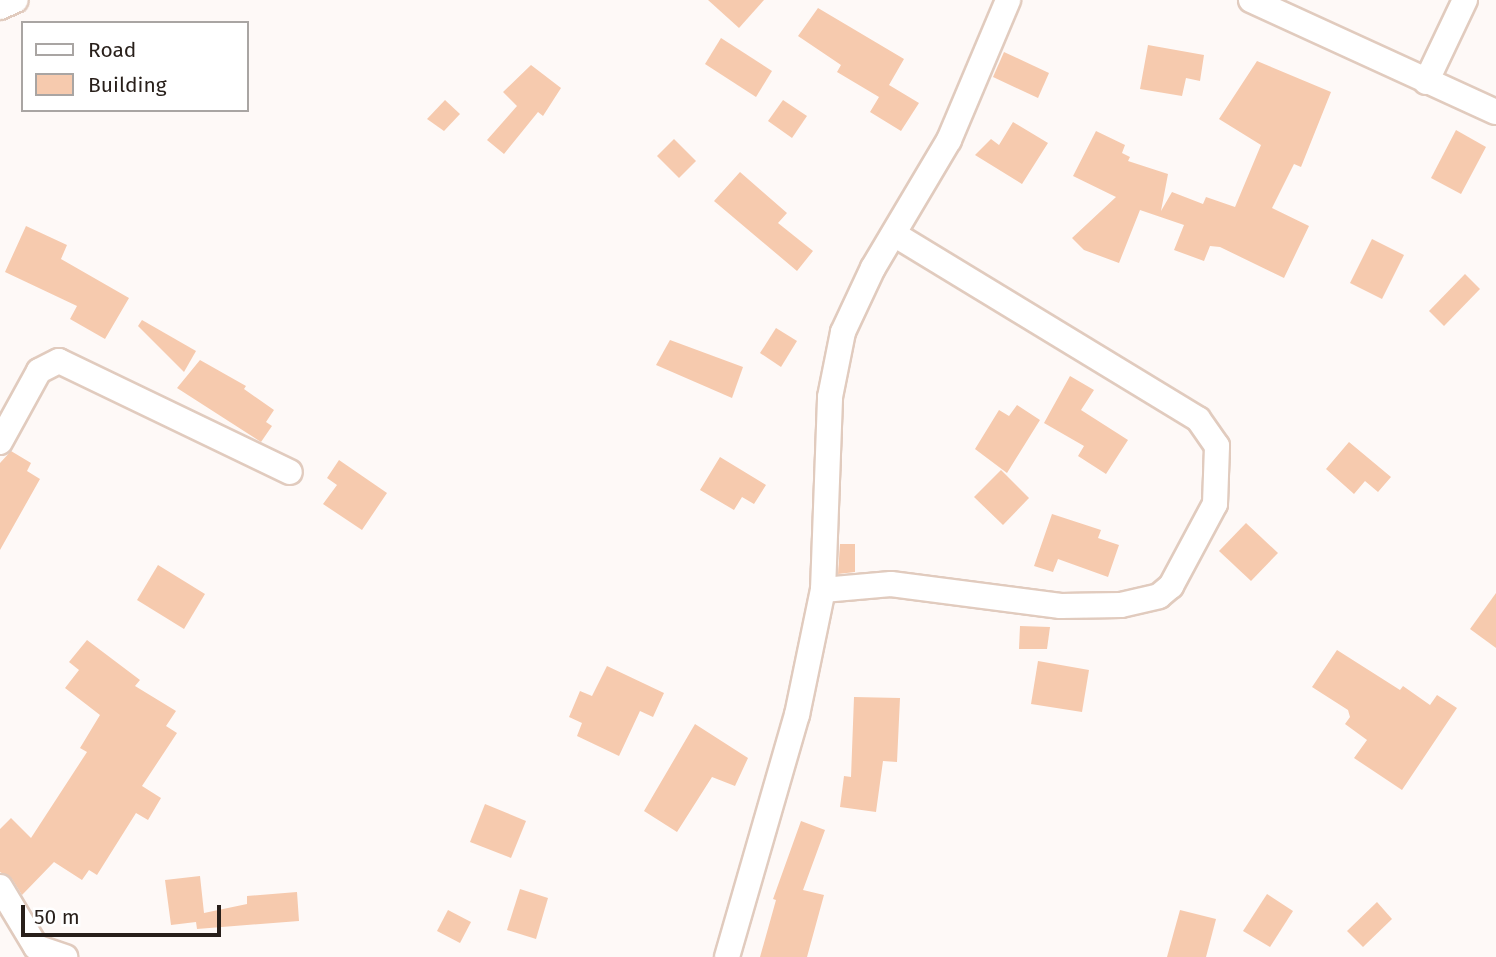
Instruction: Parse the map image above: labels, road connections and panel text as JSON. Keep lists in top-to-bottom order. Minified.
{"legend":["Road","Building"],"scale_bar":"50 m"}
